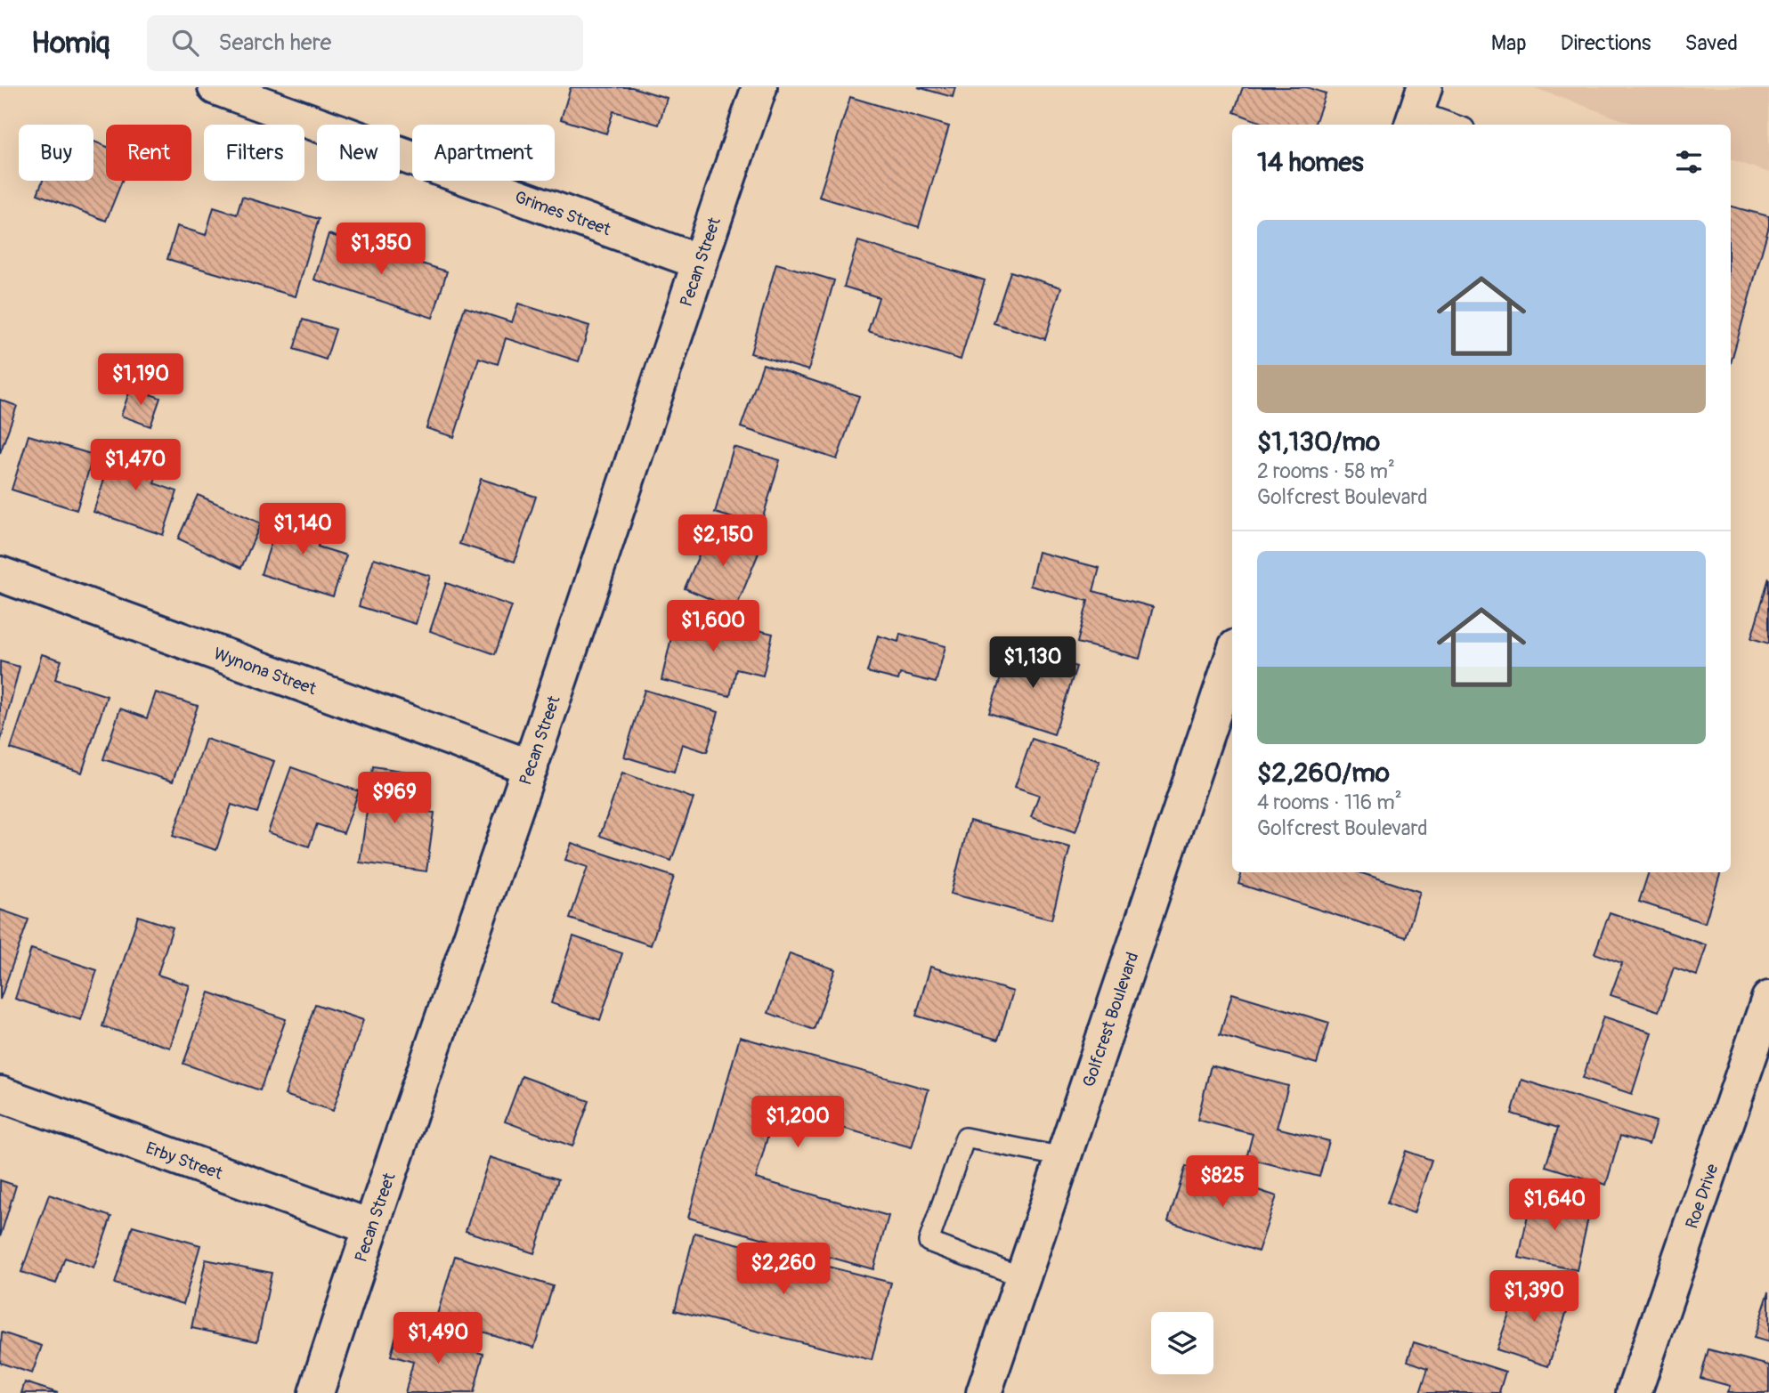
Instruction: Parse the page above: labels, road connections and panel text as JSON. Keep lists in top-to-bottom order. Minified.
{"streets":{"street":["Grimes Street","Pecan Street","Wynona Street","Golfcrest Boulevard","Erby Street","Roe Drive"]},"crossings":[["Grimes Street","Pecan Street"],["Pecan Street","Wynona Street"],["Pecan Street","Erby Street"]],"page":{"header":"Homiq","search":"Search here","nav":["Map","Directions","Saved"],"chip":["Buy","Rent","Filters","New","Apartment"],"heading":"14 homes","list":[{"name":"$1,130/mo","note":"2 rooms · 58 m² · Golfcrest Boulevard"},{"name":"$2,260/mo","note":"4 rooms · 116 m² · Golfcrest Boulevard"}],"price":["$1,350","$1,190","$1,470","$1,140","$2,150","$1,600","$1,130","$969","$1,200","$825","$1,640","$2,260","$1,390","$1,490"]}}
